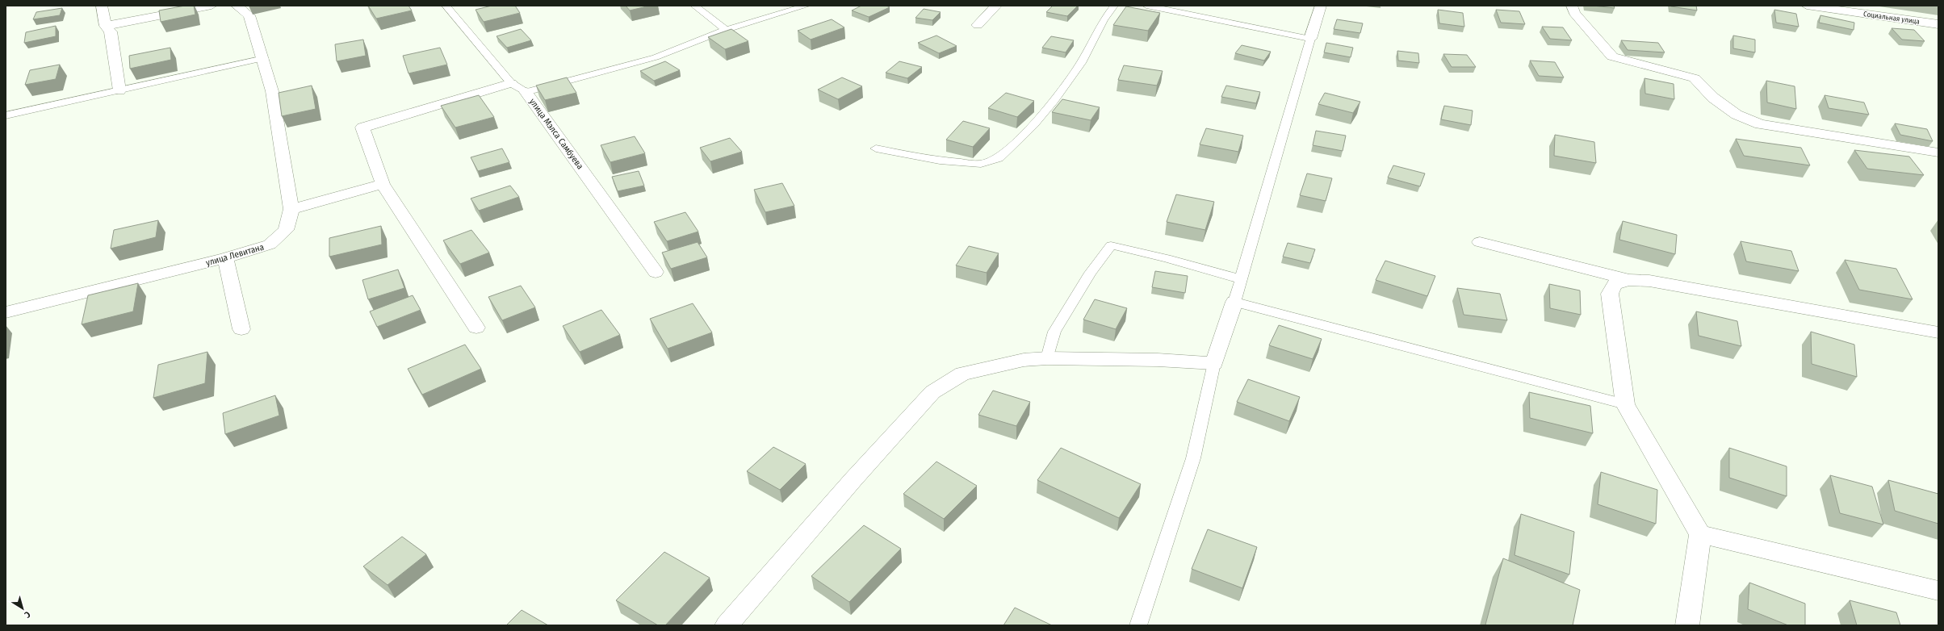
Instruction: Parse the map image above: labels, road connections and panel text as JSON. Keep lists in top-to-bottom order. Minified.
{"streets":{"street":["Социальная улица","улица Мэлса Самбуева","улица Левитана"]},"north":"bottom right"}
